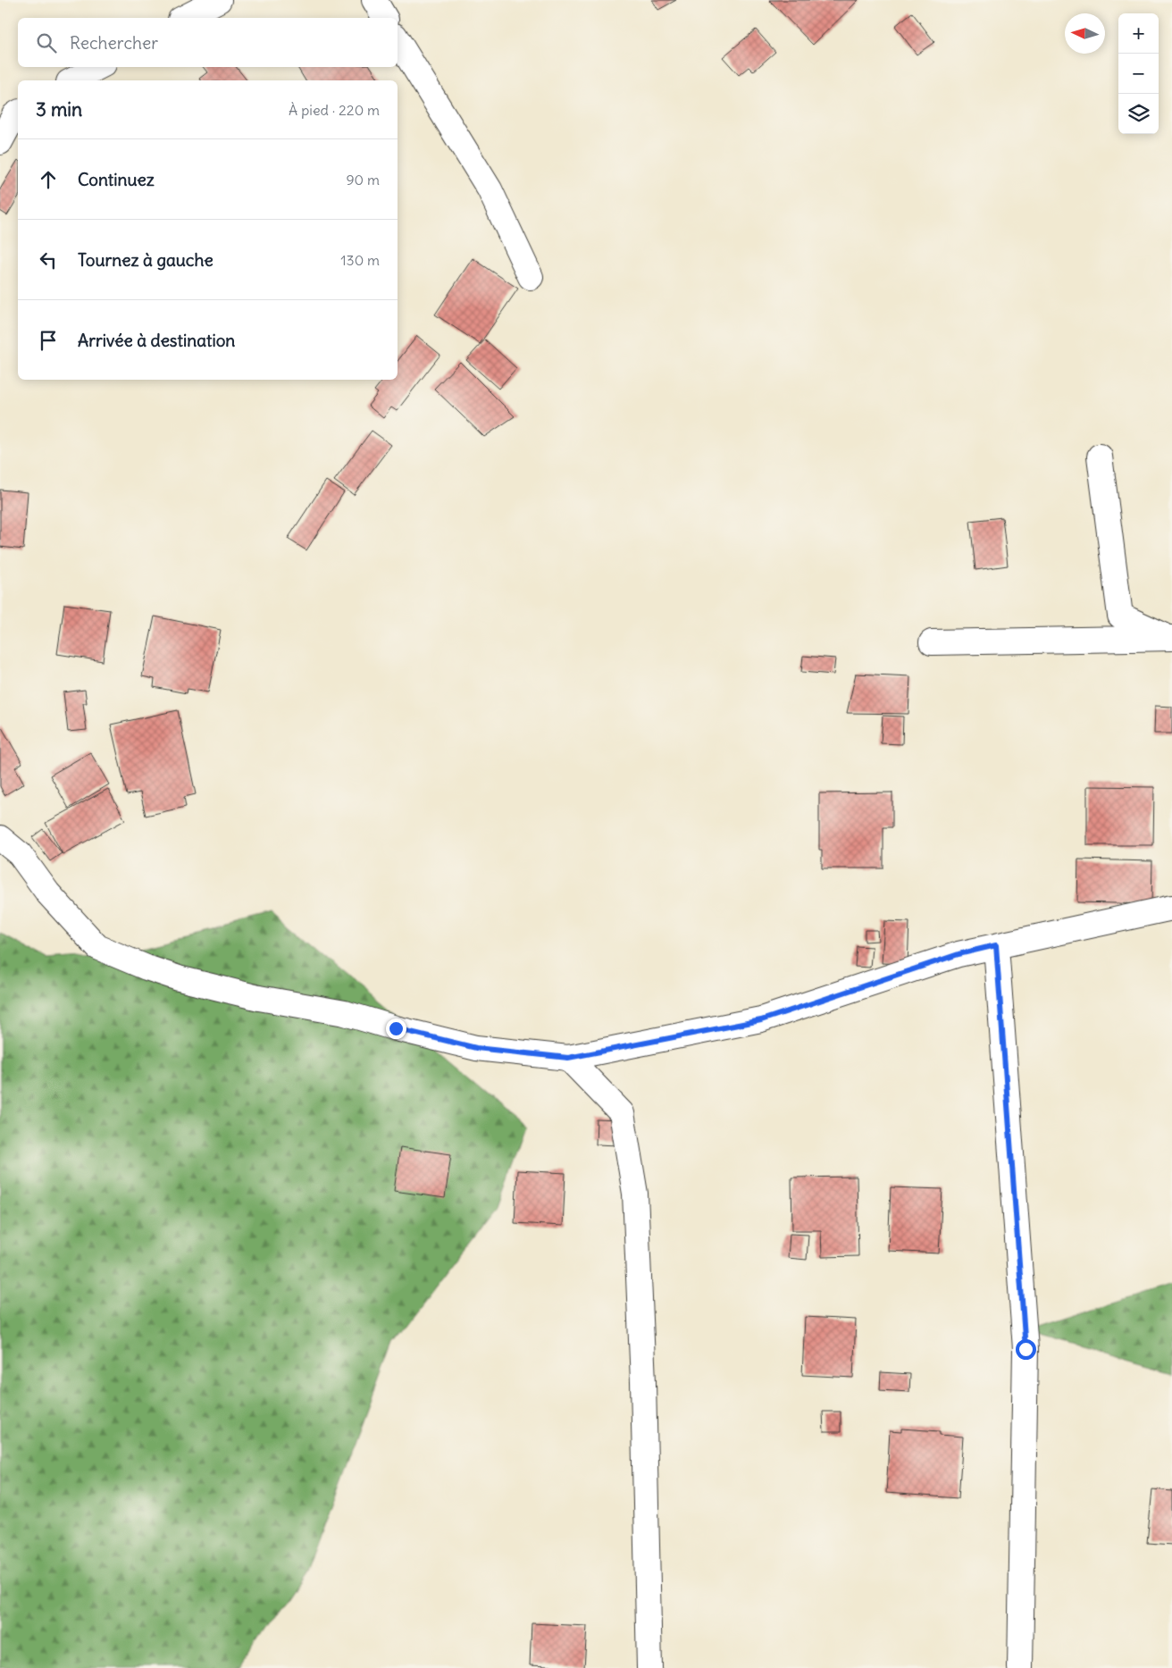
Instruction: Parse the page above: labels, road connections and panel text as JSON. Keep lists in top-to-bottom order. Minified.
{"north":"left","page":{"map_buttons":["+","−"],"search":"Rechercher","heading":["3 min","À pied · 220 m"],"list":[["Continuez","90 m"],["Tournez à gauche","130 m"],"Arrivée à destination"]}}
